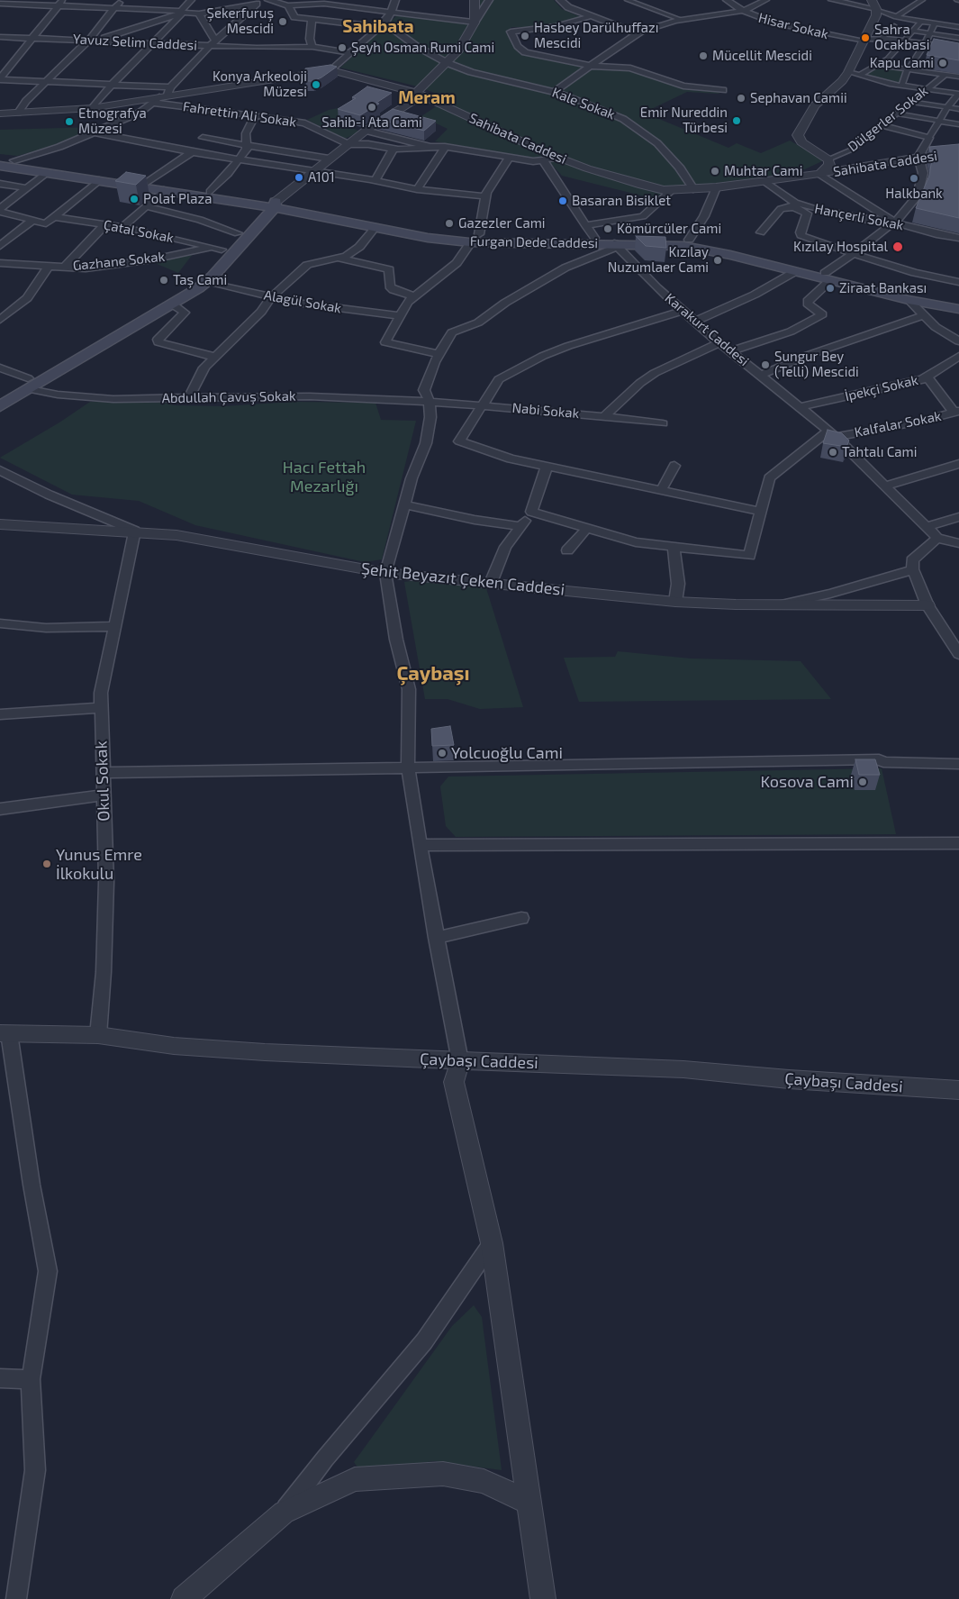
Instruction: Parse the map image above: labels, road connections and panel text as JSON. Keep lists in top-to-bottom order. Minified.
{"streets":{"main road":["Furgan Dede Caddesi"],"street":["Hisar Sokak","Yavuz Selim Caddesi","Kale Sokak","Fahrettin Ali Sokak","Dülgerler Sokak","Sahibata Caddesi","Hançerli Sokak","Çatal Sokak","Gazhane Sokak","Alagül Sokak","Karakurt Caddesi","İpekçi Sokak","Abdullah Çavuş Sokak","Nabi Sokak","Kalfalar Sokak","Şehit Beyazıt Çeken Caddesi","Okul Sokak","Çaybaşı Caddesi"]},"crossings":[["Kale Sokak","Sahibata Caddesi"],["Fahrettin Ali Sokak","Sahibata Caddesi"],["Sahibata Caddesi","Hançerli Sokak"],["Çatal Sokak","Gazhane Sokak"],["Furgan Dede Caddesi","Karakurt Caddesi"],["Karakurt Caddesi","İpekçi Sokak"],["Karakurt Caddesi","Kalfalar Sokak"],["Abdullah Çavuş Sokak","Nabi Sokak"],["Şehit Beyazıt Çeken Caddesi","Okul Sokak"],["Okul Sokak","Çaybaşı Caddesi"]],"districts":["Sahibata","Meram","Çaybaşı"],"parks":["Hacı Fettah Mezarlığı"],"places":["Şekerfuruş Mescidi","Hasbey Darülhuffazı Mescidi","Sahra Ocakbasi","Şeyh Osman Rumi Cami","Mücellit Mescidi","Kapu Cami","Konya Arkeoloji Müzesi","Sephavan Camii","Sahib-i Ata Cami","Emir Nureddin Türbesi","Etnografya Müzesi","Muhtar Cami","A101","Halkbank","Polat Plaza","Basaran Bisiklet","Gazezler Cami","Kömürcüler Cami","Kızılay Hospital","Kızılay Nuzumlaer Cami","Taş Cami","Ziraat Bankası","Sungur Bey (Telli) Mescidi","Tahtalı Cami","Yolcuoğlu Cami","Kosova Cami","Yunus Emre İlkokulu"]}
